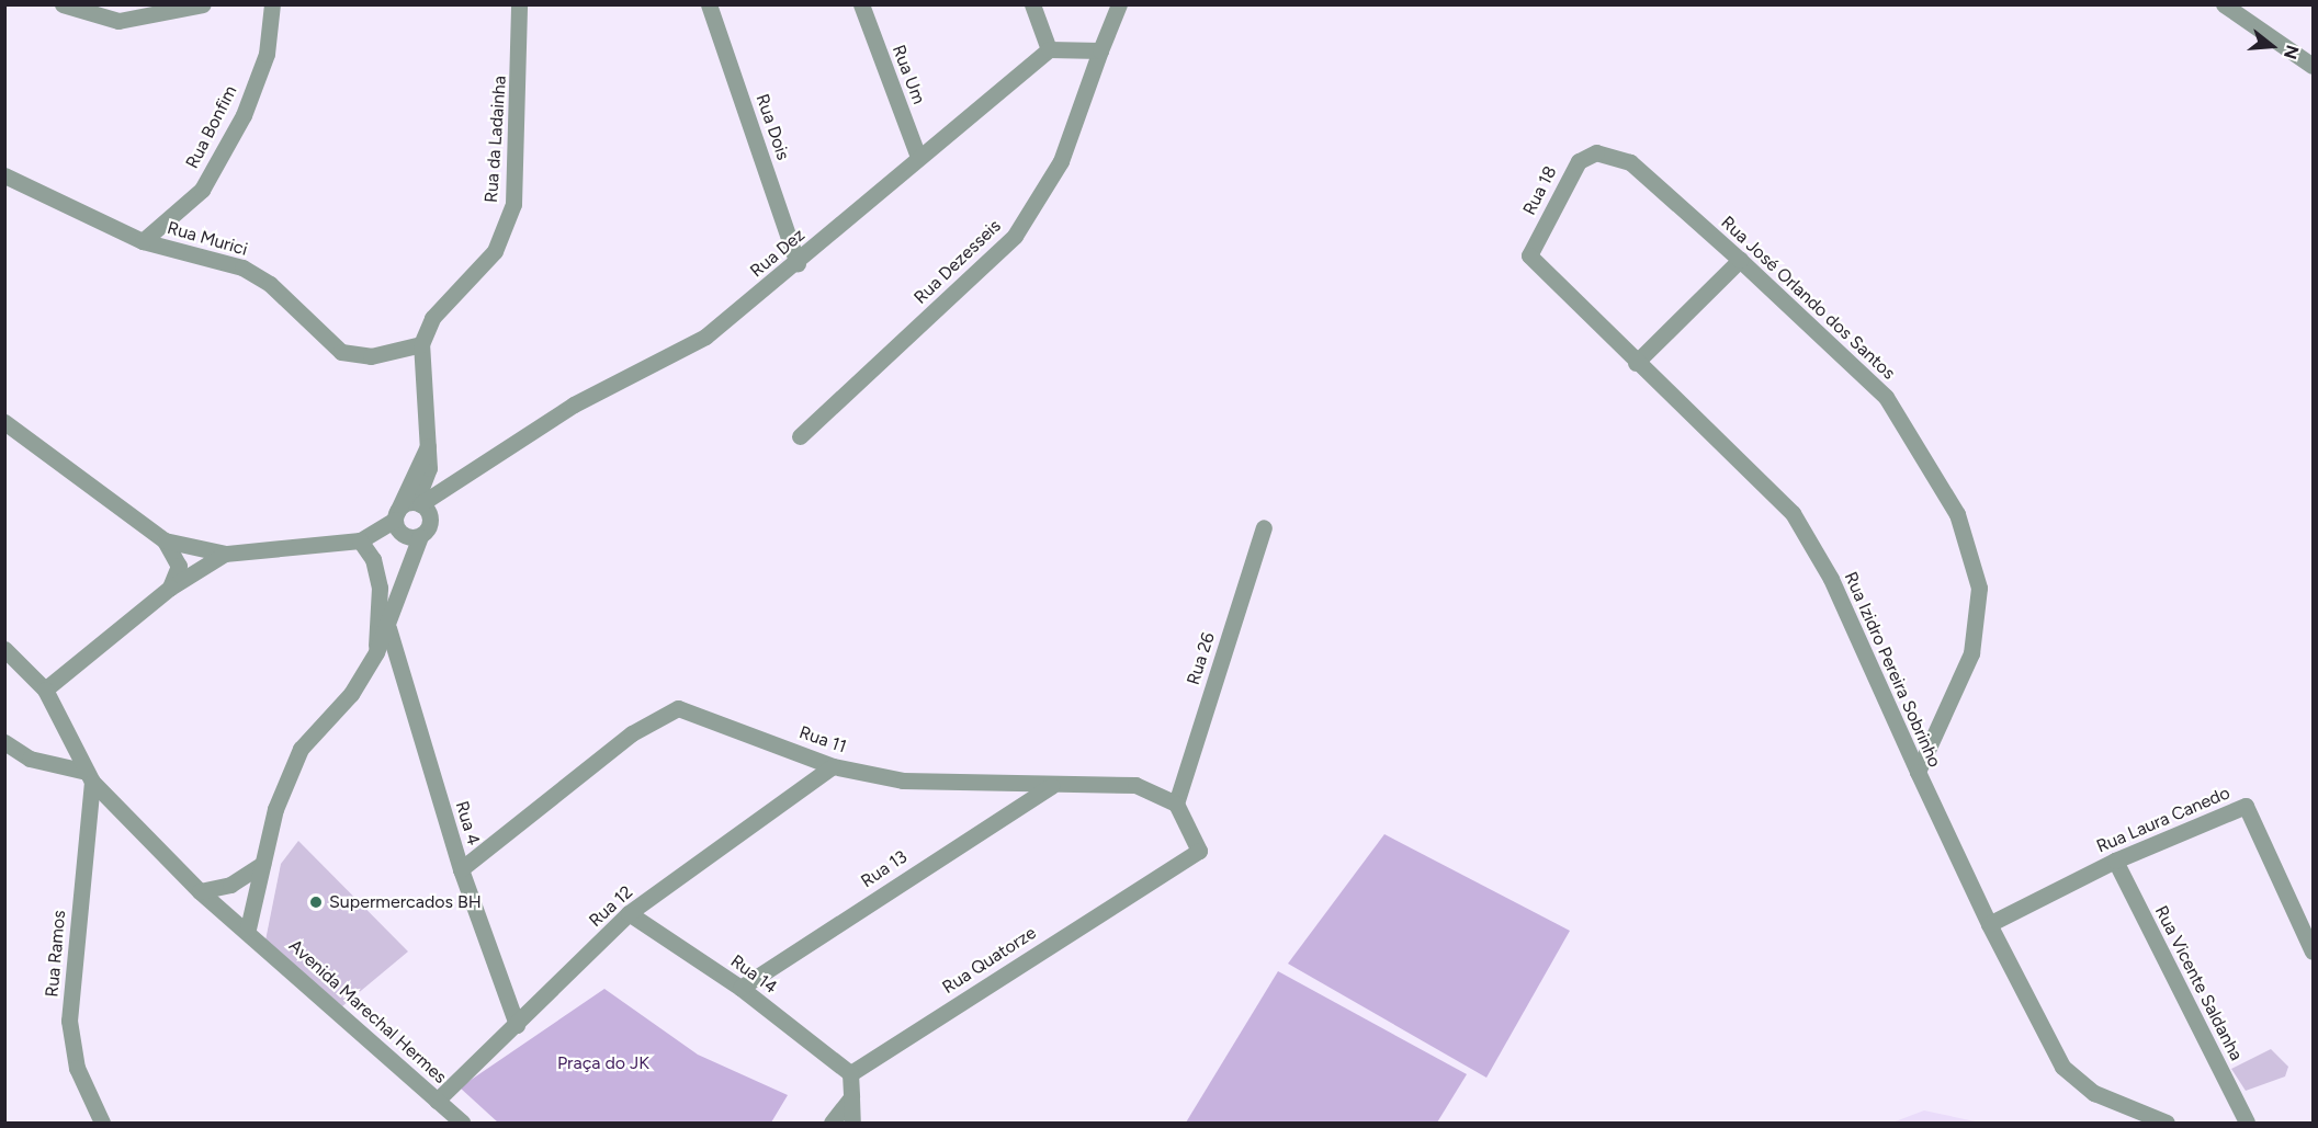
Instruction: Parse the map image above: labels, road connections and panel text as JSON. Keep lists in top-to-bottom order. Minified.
{"streets":{"street":["Rua Um","Rua Bonfim","Rua Dois","Rua da Ladainha","Rua 18","Rua Murici","Rua Dez","Rua Dezesseis","Rua José Orlando dos Santos","Rua 26","Rua Izidro Pereira Sobrinho","Rua 11","Rua Laura Canedo","Rua 4","Rua 13","Rua 12","Rua Ramos","Rua Quatorze","Rua 14","Rua Vicente Saldanha","Avenida Marechal Hermes"]},"crossings":[["Rua Um","Rua Dez"],["Rua Bonfim","Rua Murici"],["Rua Dois","Rua Dez"],["Rua da Ladainha","Rua Murici"],["Rua da Ladainha","Rua Dez"],["Rua da Ladainha","Rua 4"],["Rua da Ladainha","Avenida Marechal Hermes"],["Rua 18","Rua José Orlando dos Santos"],["Rua 18","Rua Izidro Pereira Sobrinho"],["Rua José Orlando dos Santos","Rua Izidro Pereira Sobrinho"],["Rua 26","Rua 11"],["Rua 26","Rua Quatorze"],["Rua Izidro Pereira Sobrinho","Rua Laura Canedo"],["Rua 11","Rua 4"],["Rua 11","Rua 13"],["Rua 11","Rua 12"],["Rua 11","Rua Quatorze"],["Rua Laura Canedo","Rua Vicente Saldanha"],["Rua 4","Rua 12"],["Rua 13","Rua 14"],["Rua 12","Rua 14"],["Rua 12","Avenida Marechal Hermes"],["Rua Ramos","Avenida Marechal Hermes"],["Rua Quatorze","Rua 14"]],"parks":["Praça do JK"],"places":["Supermercados BH"],"north":"right"}
